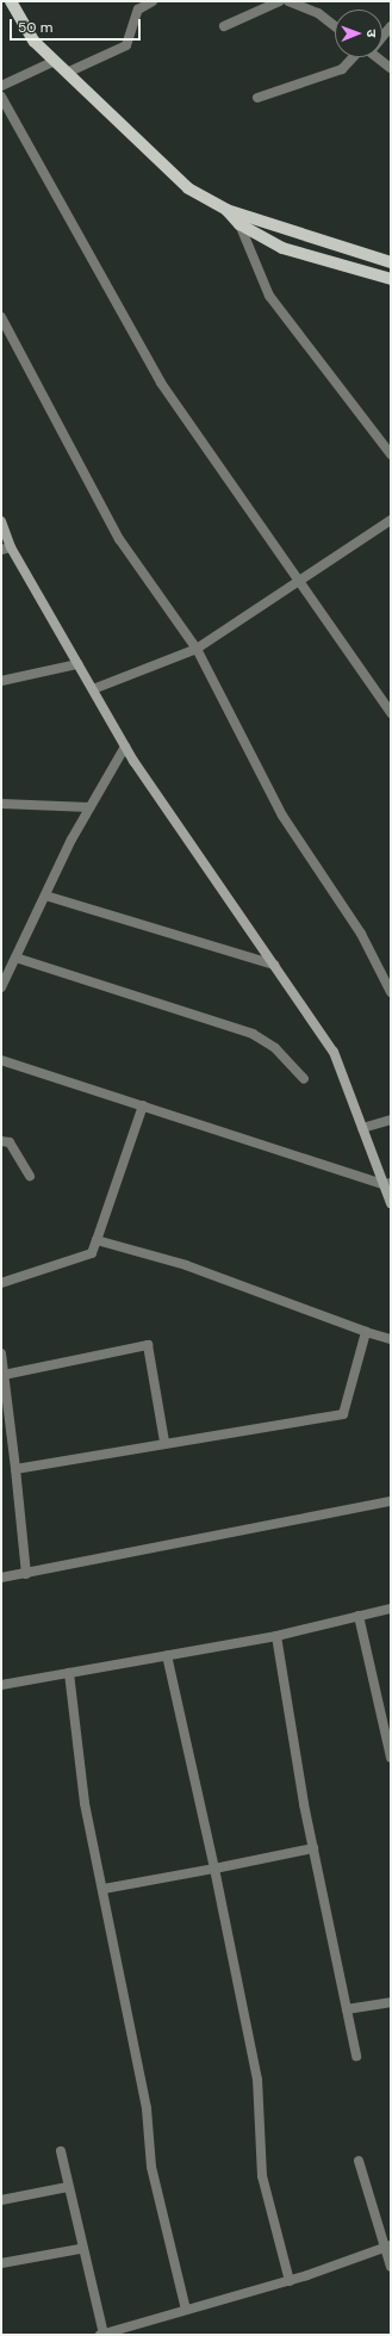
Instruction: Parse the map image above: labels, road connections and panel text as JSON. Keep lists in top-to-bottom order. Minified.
{"scale_bar":"50 m","north":"right"}
